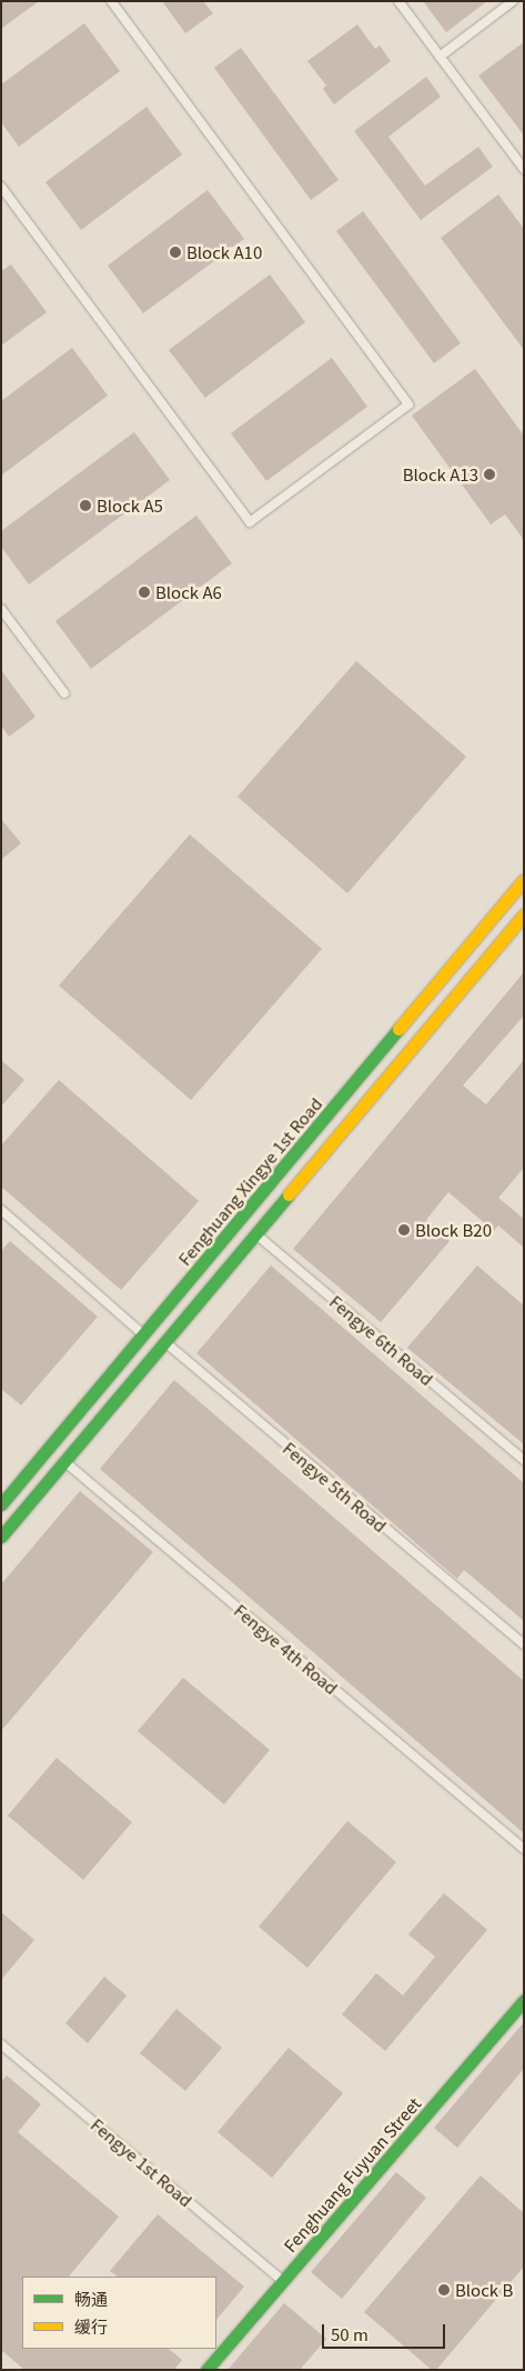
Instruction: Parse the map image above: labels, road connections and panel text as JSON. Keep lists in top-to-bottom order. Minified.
{"streets":{"street":["Fenghuang Xingye 1st Road","Fenghuang Fuyuan Street"],"lane":["Fengye 6th Road","Fengye 5th Road","Fengye 4th Road","Fengye 1st Road"]},"crossings":[["Fenghuang Xingye 1st Road","Fengye 6th Road"],["Fenghuang Xingye 1st Road","Fengye 5th Road"],["Fenghuang Xingye 1st Road","Fengye 4th Road"],["Fengye 1st Road","Fenghuang Fuyuan Street"]],"places":["Block A10","Block A13","Block A5","Block A6","Block B20","Block B"],"legend":["畅通","缓行"],"scale_bar":"50 m"}
